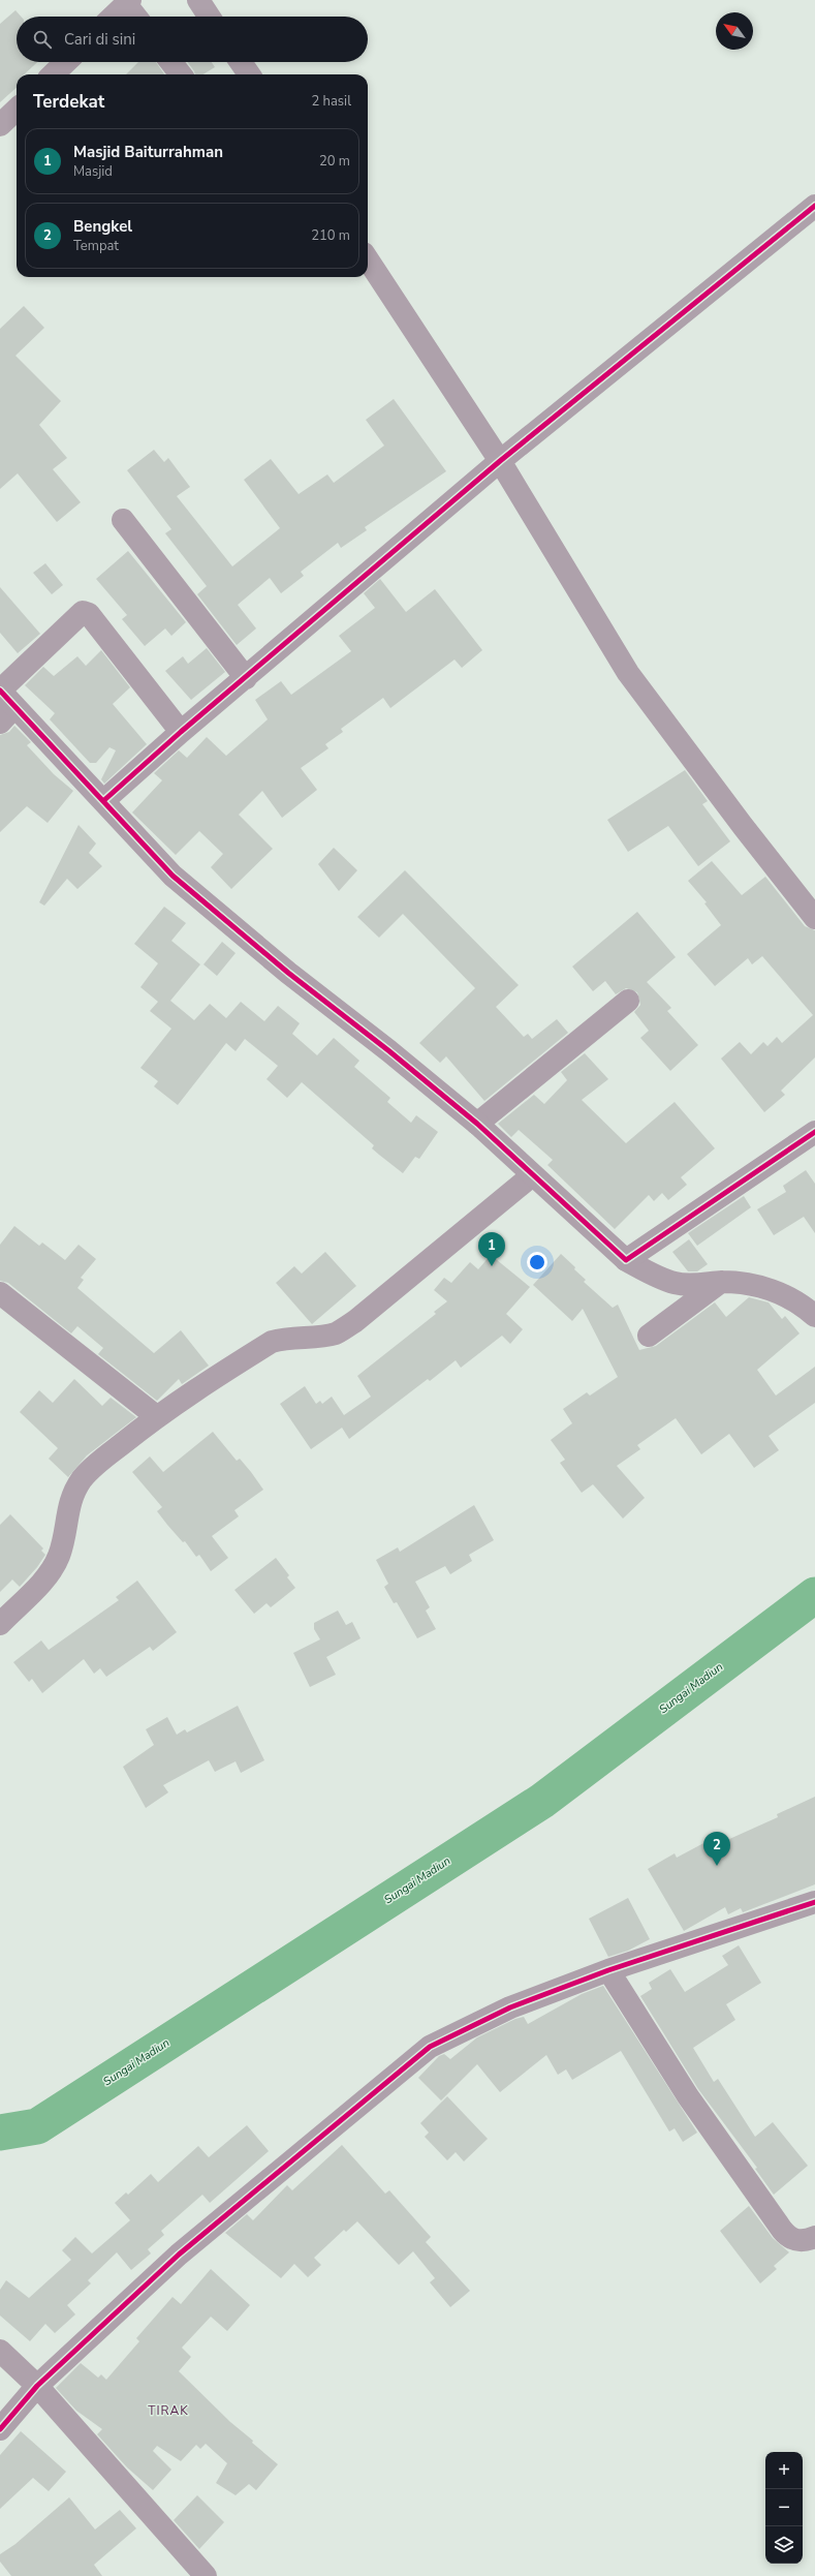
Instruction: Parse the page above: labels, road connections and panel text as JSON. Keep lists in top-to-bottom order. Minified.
{"districts":["TIRAK"],"water":["Sungai Madiun"],"north":"top left","page":{"search":"Cari di sini","heading":["Terdekat","2 hasil"],"list":[{"mark":"1","name":"Masjid Baiturrahman","note":"Masjid","value":"20 m"},{"mark":"2","name":"Bengkel","note":"Tempat","value":"210 m"}],"pins":["1","2"],"map_buttons":["+","−"]}}
